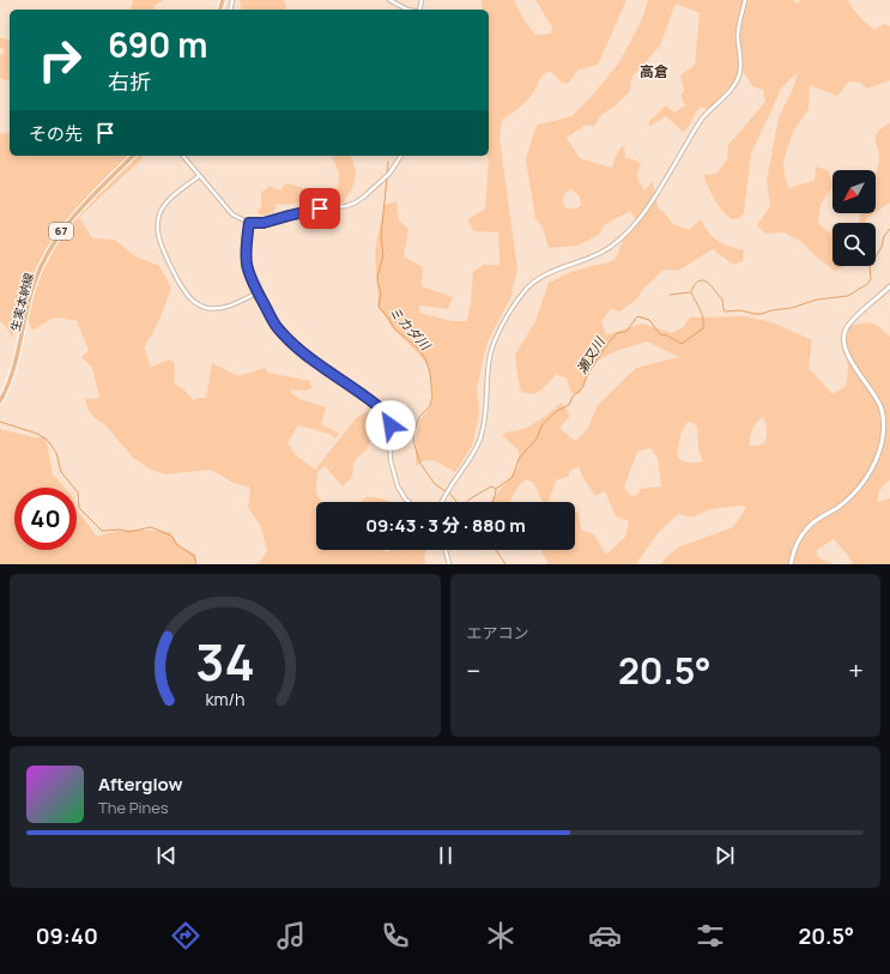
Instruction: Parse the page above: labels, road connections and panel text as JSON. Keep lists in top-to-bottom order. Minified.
{"streets":{"main road":["67","生実本納線"]},"districts":["高倉"],"water":["ミカダ川","瀬又川"],"north":"bottom left","page":{"turn":["690 m","右折"],"then":"その先","limit":"40","trip":"09:43 · 3 分 · 880 m","tile":"エアコン","heat":["−","20.5°","+"],"song":["Afterglow","The Pines"],"tabs":["09:40","20.5°"],"gauge":["34","km/h"]}}
